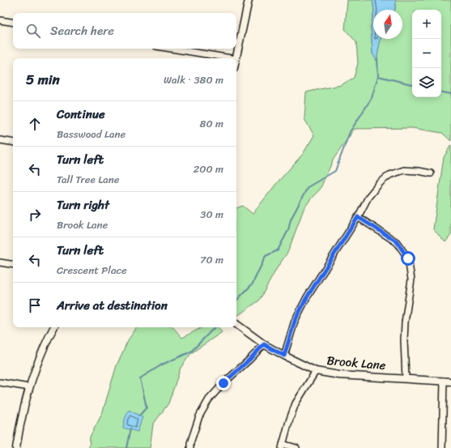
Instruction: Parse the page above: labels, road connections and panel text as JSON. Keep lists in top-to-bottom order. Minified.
{"streets":{"street":["Brook Lane"]},"north":"top","page":{"map_buttons":["+","−"],"search":"Search here","heading":["5 min","Walk · 380 m"],"list":[["Continue","Basswood Lane","80 m"],["Turn left","Tall Tree Lane","200 m"],["Turn right","Brook Lane","30 m"],["Turn left","Crescent Place","70 m"],"Arrive at destination"]}}
